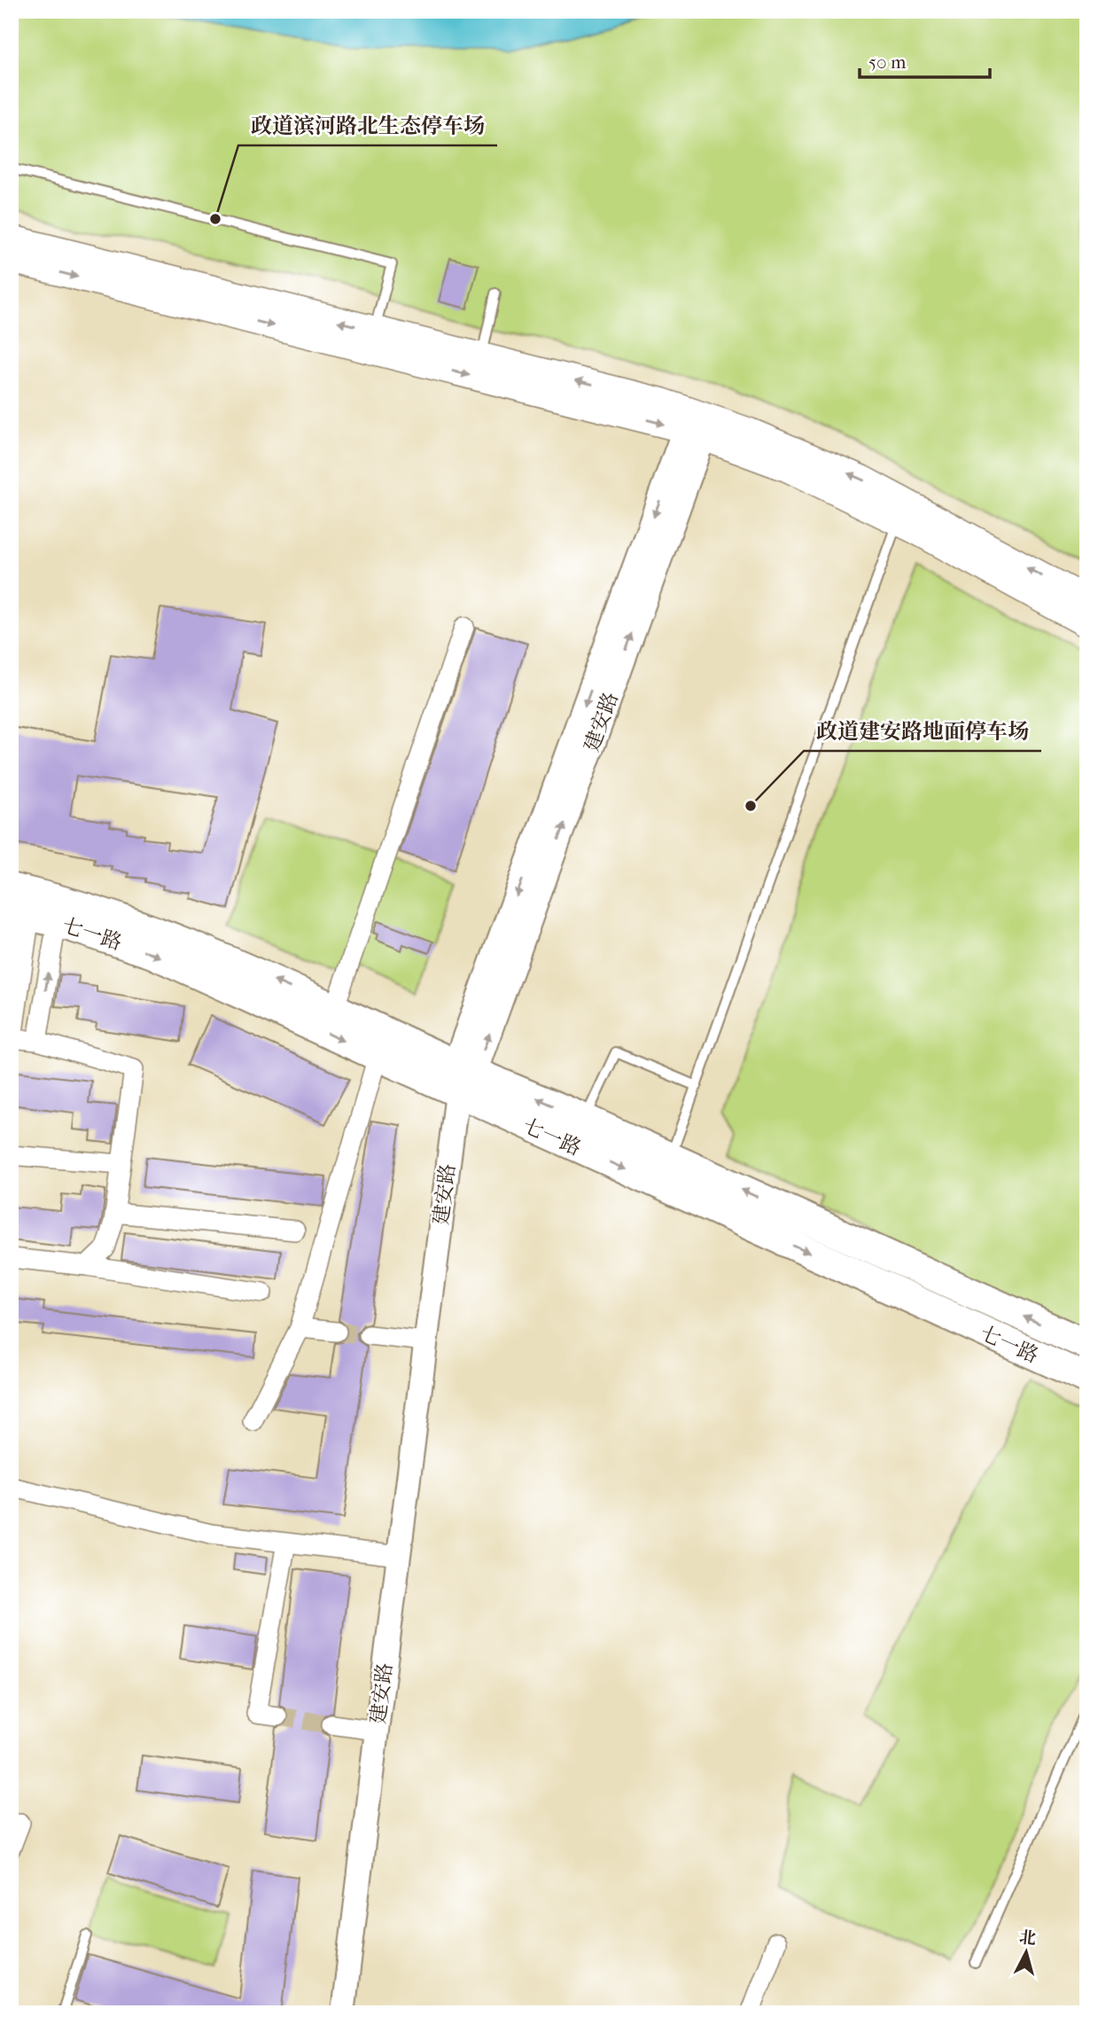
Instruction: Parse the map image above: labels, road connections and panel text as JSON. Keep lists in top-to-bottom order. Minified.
{"streets":{"main road":["七一路"],"street":["建安路"]},"crossings":[["建安路","七一路"]],"places":["政道滨河路北生态停车场","政道建安路地面停车场"],"scale_bar":"50 m","north":"top"}
